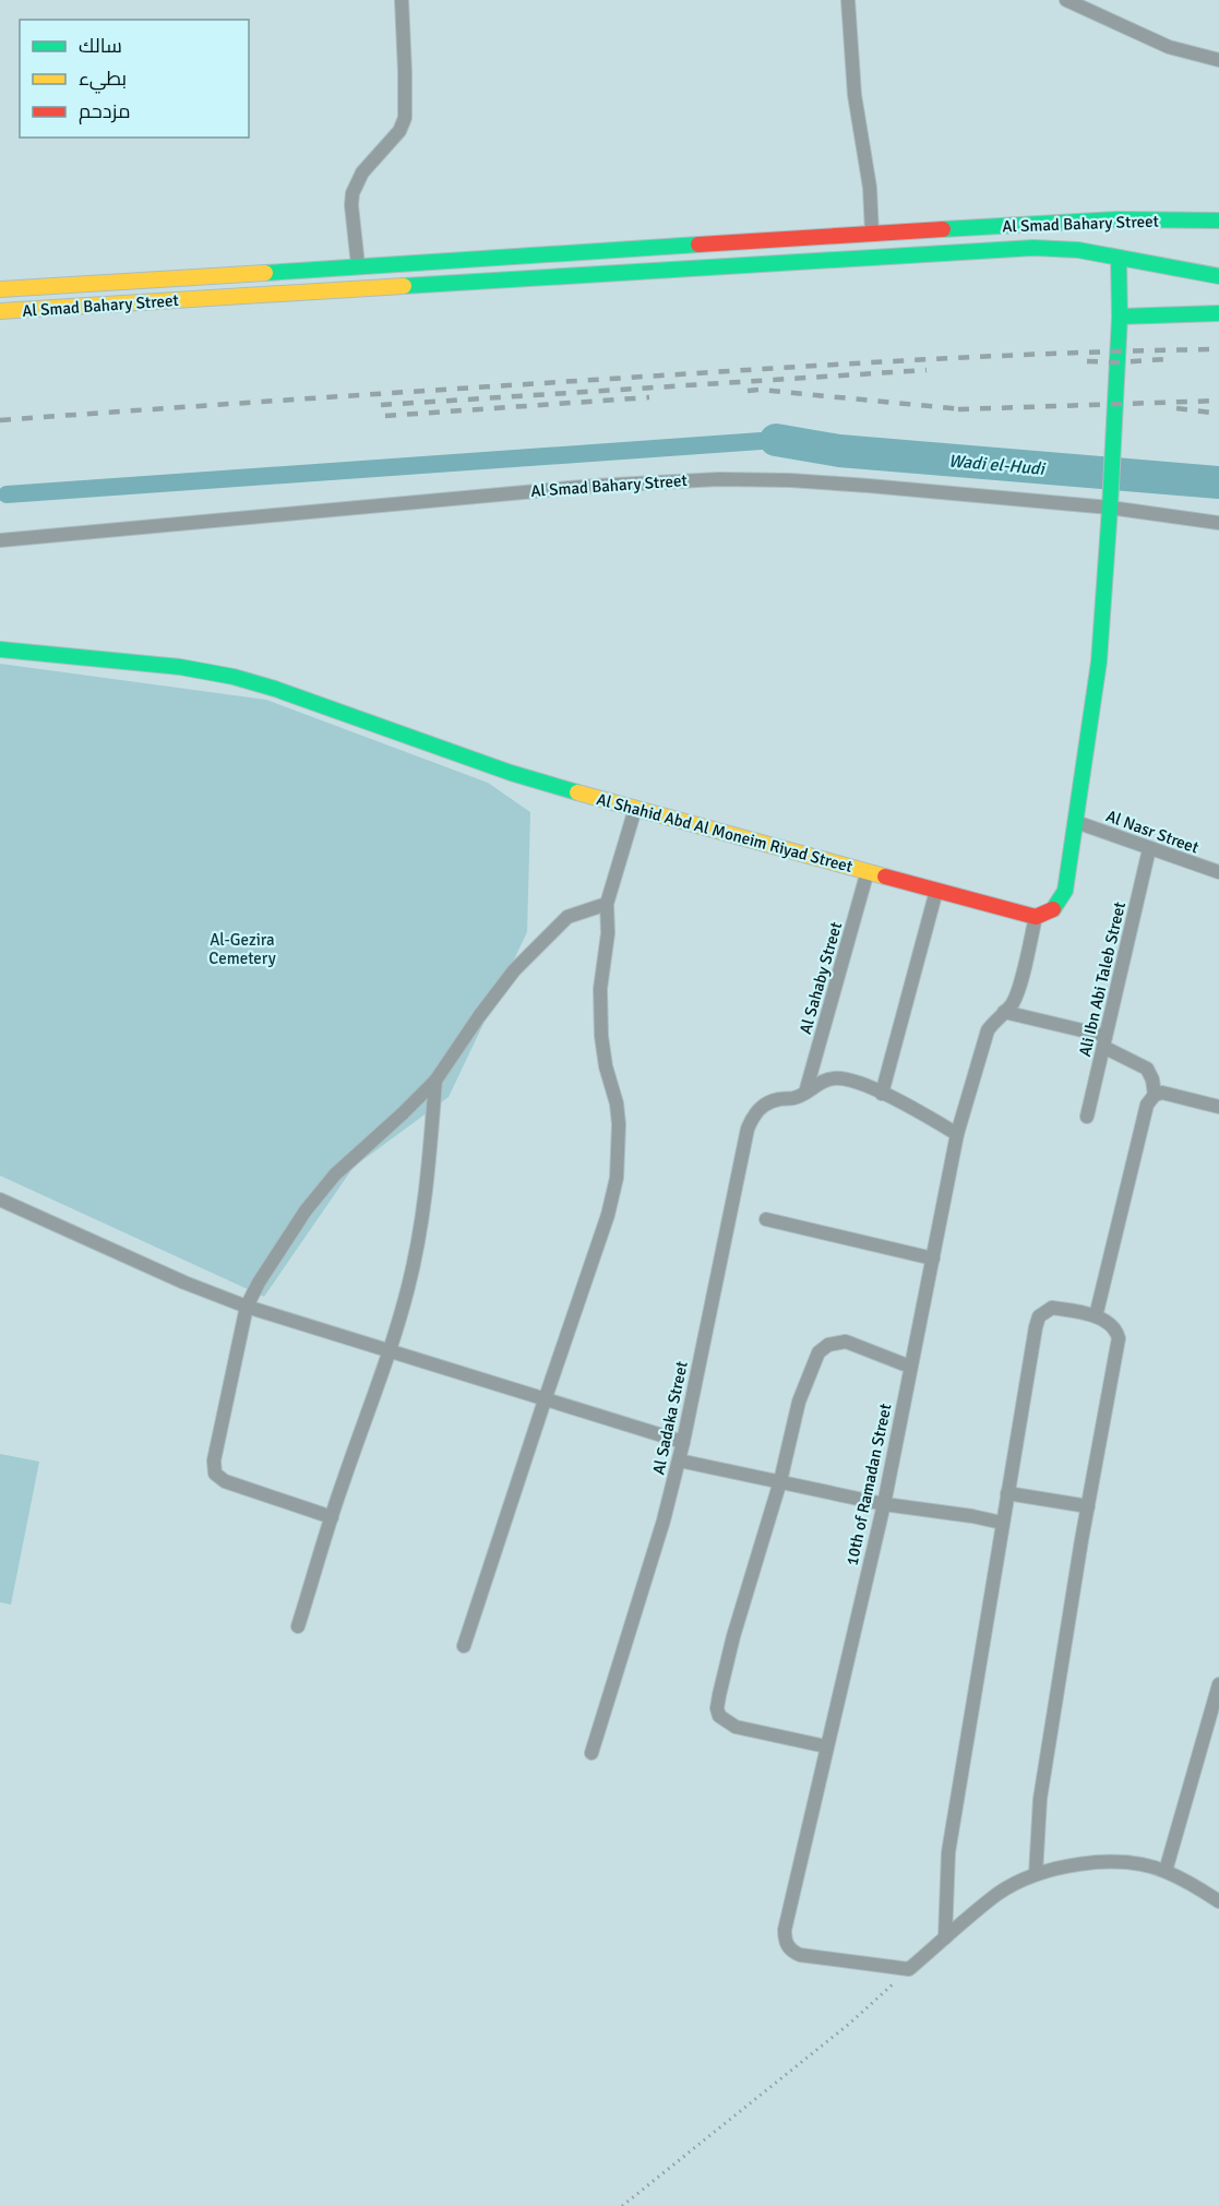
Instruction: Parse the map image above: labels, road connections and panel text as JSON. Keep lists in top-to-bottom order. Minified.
{"streets":{"main road":["Al Smad Bahary Street","Al Shahid Abd Al Moneim Riyad Street"],"street":["Al Nasr Street","Al Sahaby Street","Ali Ibn Abi Taleb Street","Al Sadaka Street","10th of Ramadan Street"]},"crossings":[["Al Nasr Street","Ali Ibn Abi Taleb Street"],["Al Shahid Abd Al Moneim Riyad Street","Al Sahaby Street"],["Al Shahid Abd Al Moneim Riyad Street","10th of Ramadan Street"],["Al Sahaby Street","Al Sadaka Street"],["Al Sadaka Street","10th of Ramadan Street"]],"water":["Wadi el-Hudi"],"parks":["Al-Gezira Cemetery"],"legend":["سالك","بطيء","مزدحم"]}
